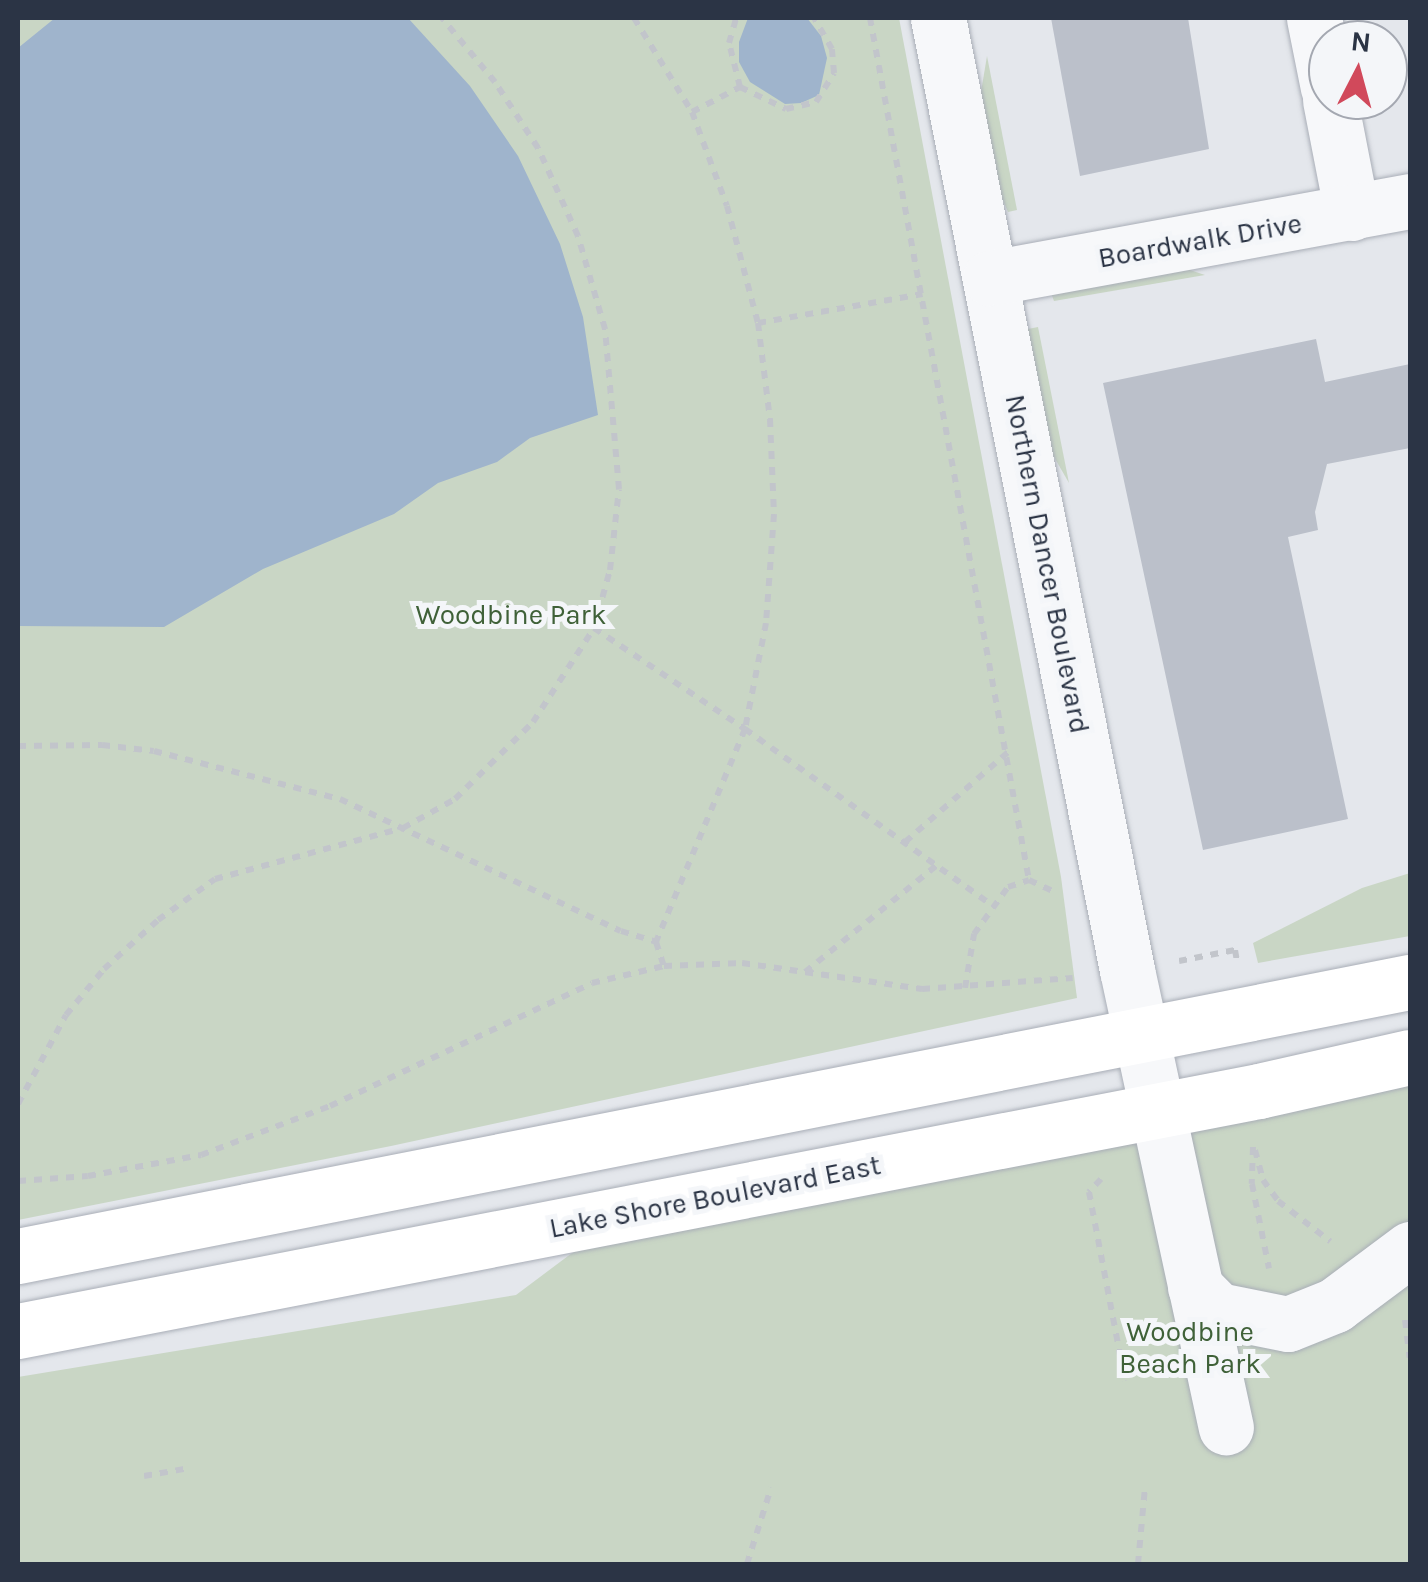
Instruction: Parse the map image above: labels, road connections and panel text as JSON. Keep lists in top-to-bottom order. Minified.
{"streets":{"highway":["Lake Shore Boulevard East"],"street":["Boardwalk Drive","Northern Dancer Boulevard"]},"crossings":[["Boardwalk Drive","Northern Dancer Boulevard"],["Northern Dancer Boulevard","Lake Shore Boulevard East"]],"parks":["Woodbine Park","Woodbine Beach Park"],"north":"top"}
